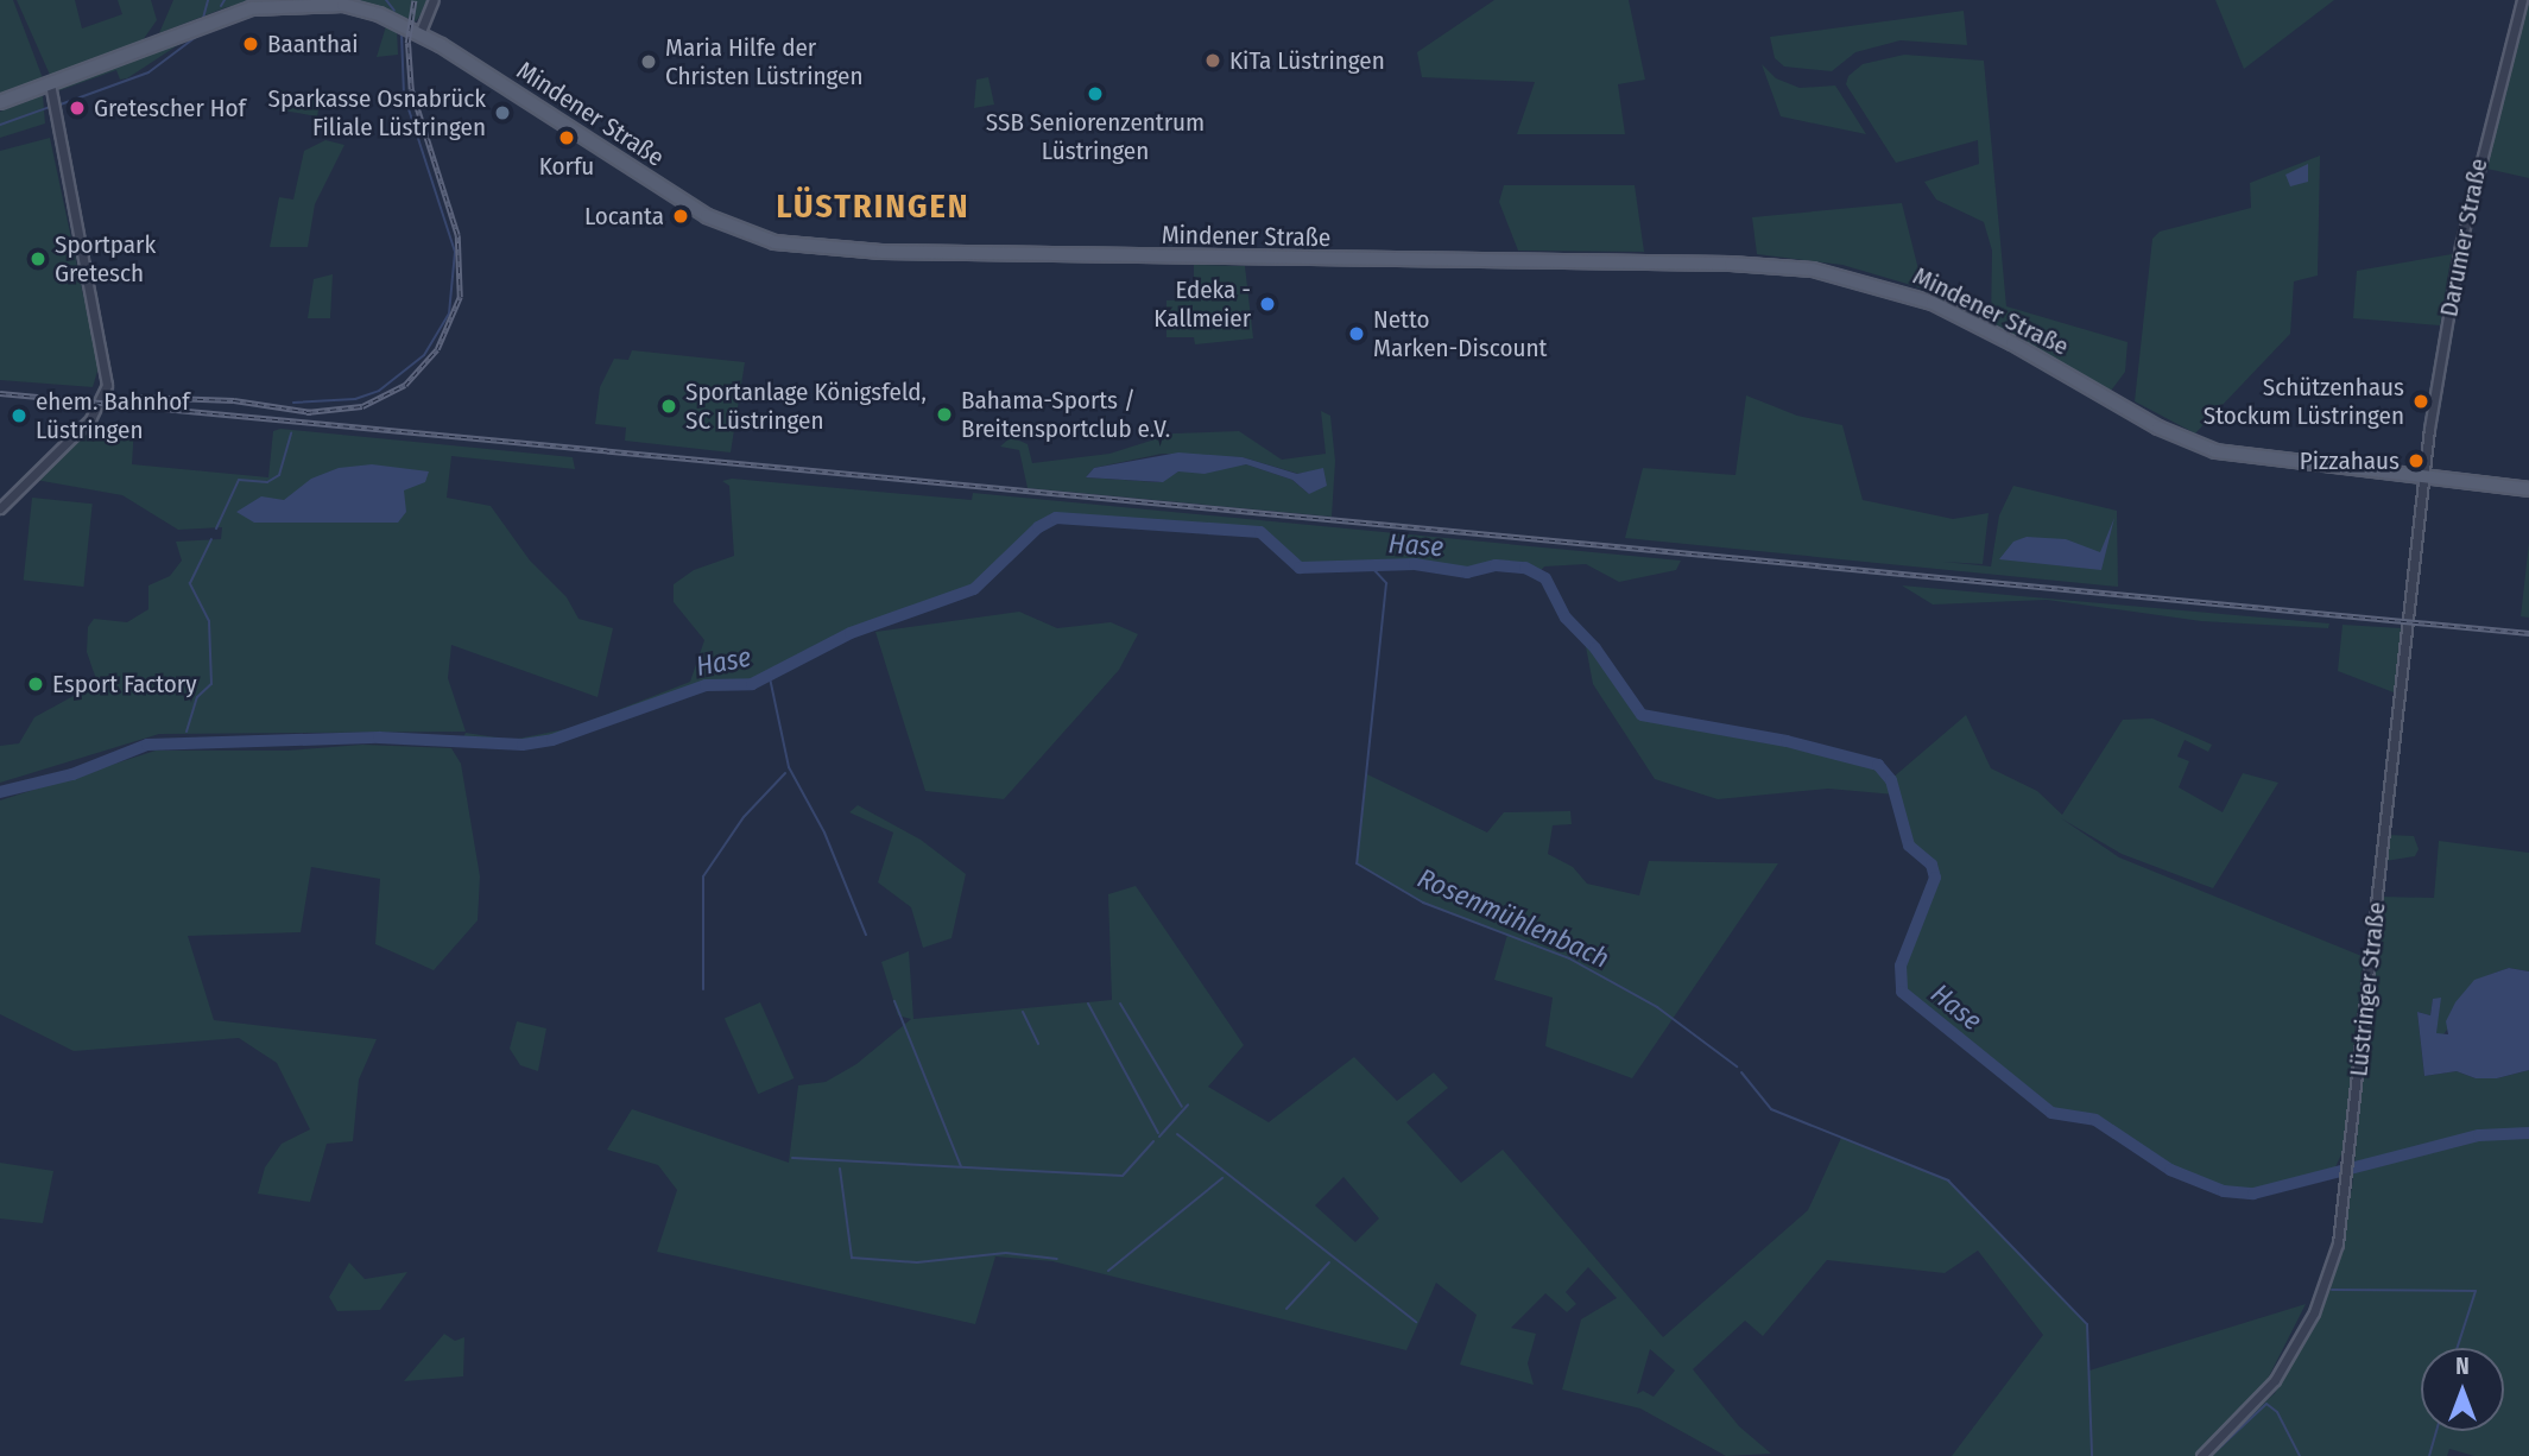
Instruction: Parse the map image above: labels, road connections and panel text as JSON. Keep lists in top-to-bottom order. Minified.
{"streets":{"main road":["Mindener Straße"],"street":["Darumer Straße","Lüstringer Straße"]},"crossings":[["Mindener Straße","Darumer Straße"],["Mindener Straße","Lüstringer Straße"],["Darumer Straße","Lüstringer Straße"]],"districts":["LÜSTRINGEN"],"water":["Hase","Rosenmühlenbach"],"places":["Baanthai","KiTa Lüstringen","Maria Hilfe der Christen Lüstringen","SSB Seniorenzentrum Lüstringen","Gretescher Hof","Sparkasse Osnabrück Filiale Lüstringen","Korfu","Locanta","Sportpark Gretesch","Edeka - Kallmeier","Netto Marken-Discount","Schützenhaus Stockum Lüstringen","Sportanlage Königsfeld, SC Lüstringen","Bahama-Sports / Breitensportclub e.V.","ehem. Bahnhof Lüstringen","Pizzahaus","Esport Factory"],"north":"top"}
